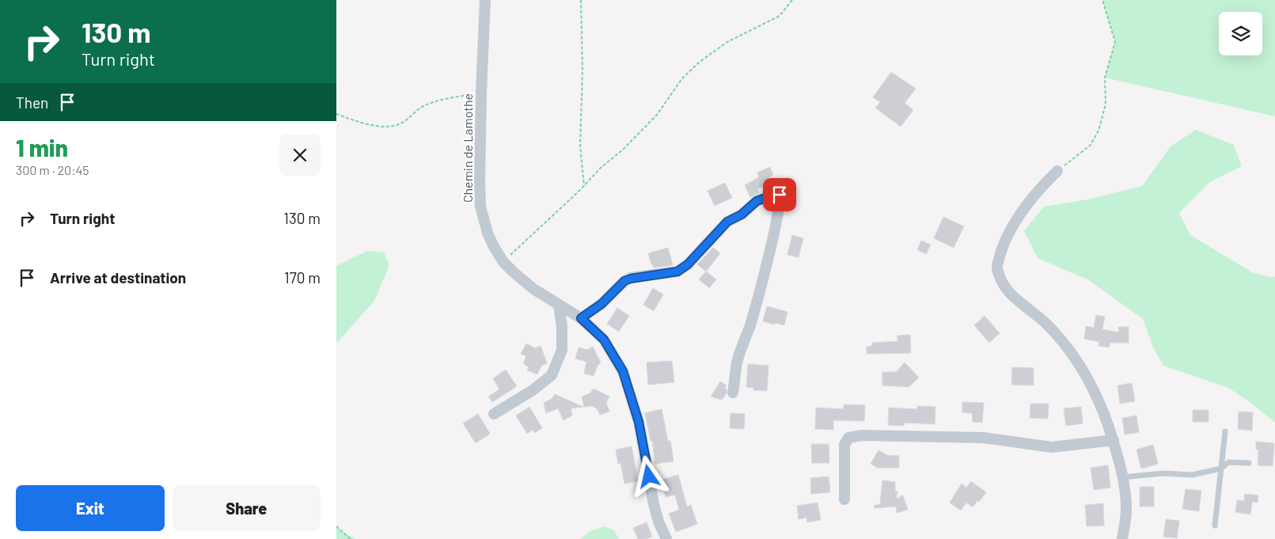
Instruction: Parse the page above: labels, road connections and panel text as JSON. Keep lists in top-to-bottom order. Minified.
{"streets":{"street":["Chemin de Lamothe"]},"page":{"turn":["130 m","Turn right"],"then":"Then","heading":["1 min","300 m · 20:45"],"list":[{"name":"Turn right","value":"130 m"},{"name":"Arrive at destination","value":"170 m"}],"buttons":["Exit","Share"]}}
